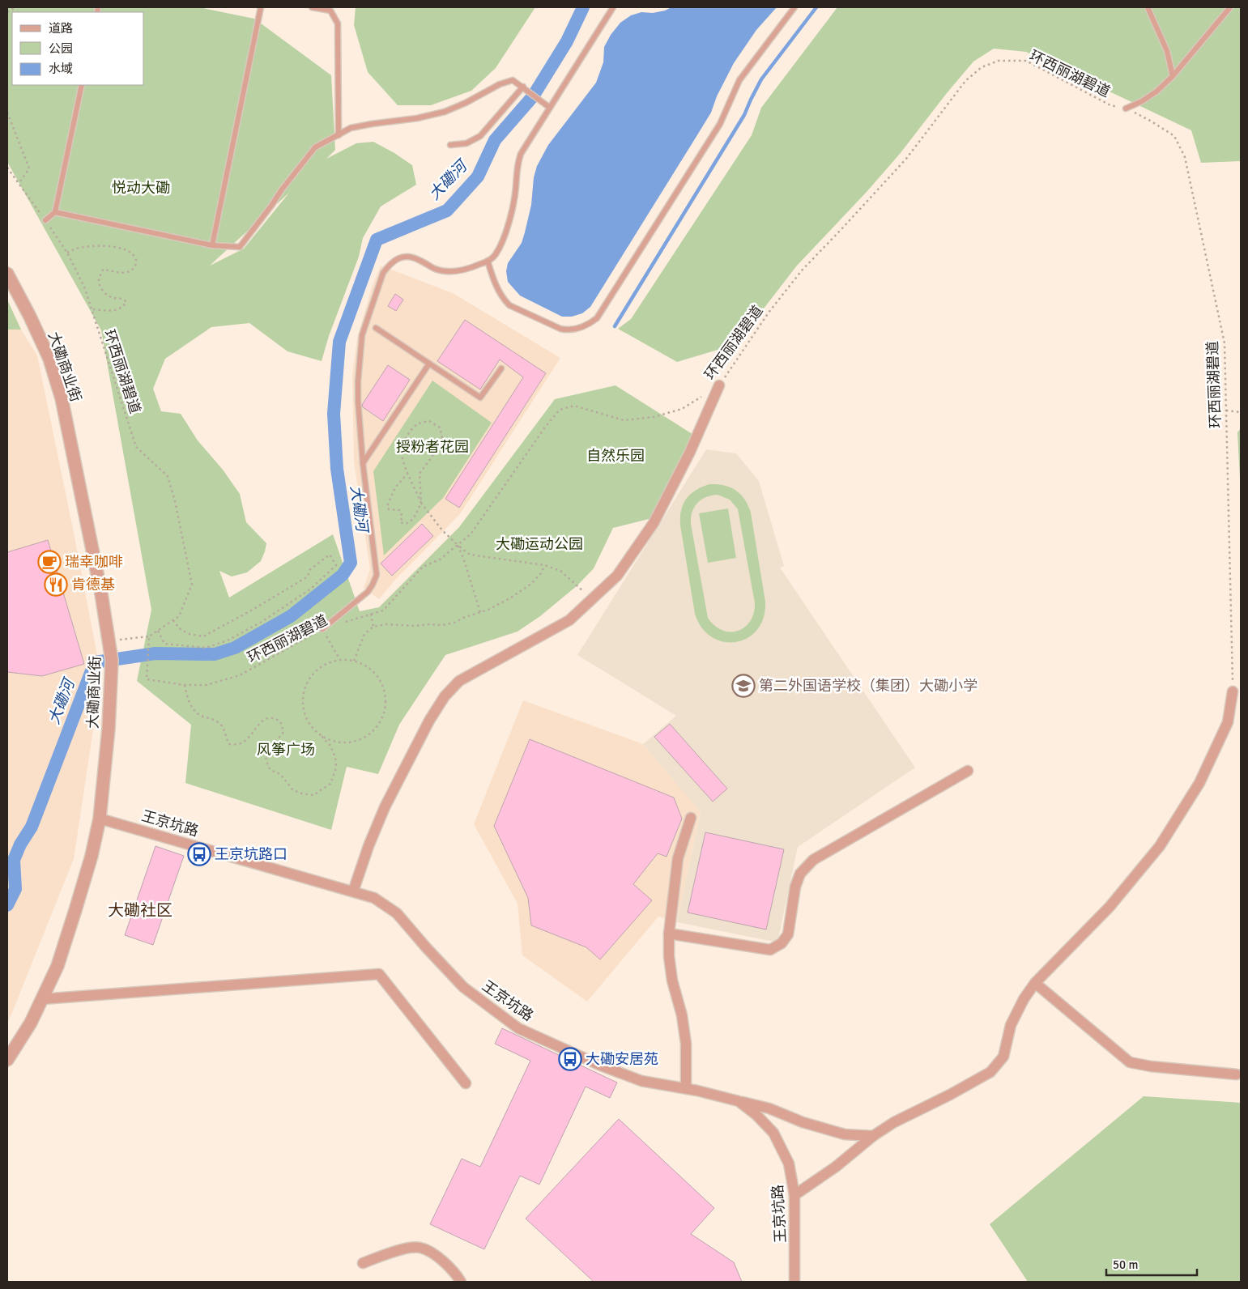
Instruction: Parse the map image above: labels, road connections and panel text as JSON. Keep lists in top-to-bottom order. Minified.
{"streets":{"street":["大磡商业街","王京坑路"],"path":["环西丽湖碧道"]},"crossings":[["大磡商业街","王京坑路"]],"districts":["大磡社区"],"water":["大磡河"],"parks":["悦动大磡","授粉者花园","自然乐园","大磡运动公园","风筝广场"],"places":{"cafe":["瑞幸咖啡"],"restaurant":["肯德基"],"school or university":["第二外国语学校（集团）大磡小学"],"bus stop":["王京坑路口","大磡安居苑"]},"legend":["道路","公园","水域"],"scale_bar":"50 m"}
